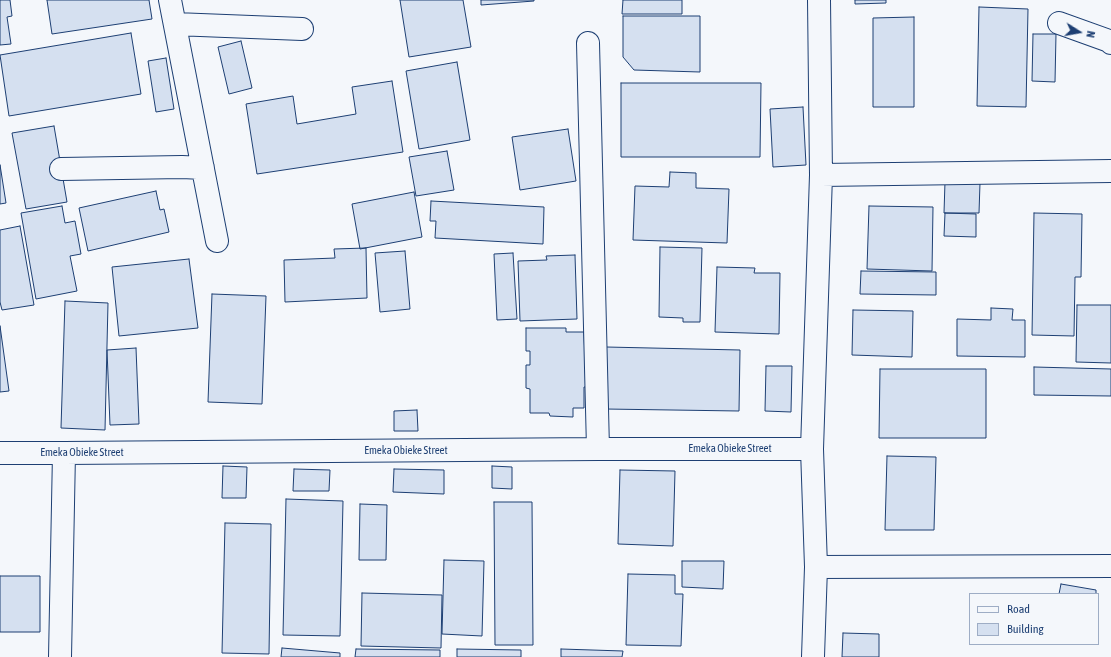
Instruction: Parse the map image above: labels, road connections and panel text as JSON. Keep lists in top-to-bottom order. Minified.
{"streets":{"street":["Emeka Obieke Street"]},"legend":["Road","Building"],"north":"right"}
